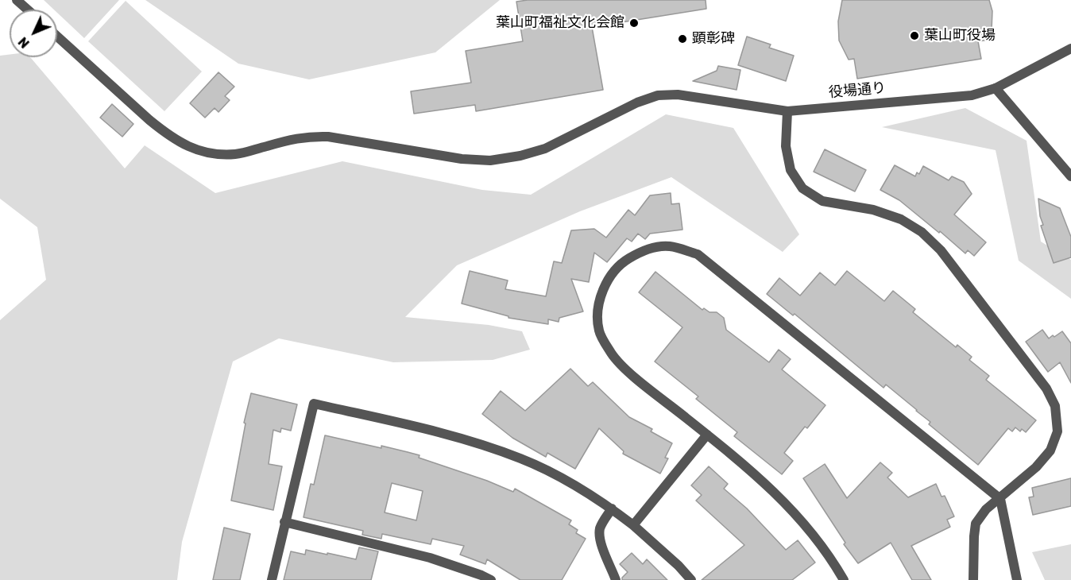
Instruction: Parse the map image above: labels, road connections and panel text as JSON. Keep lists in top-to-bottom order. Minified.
{"streets":{"street":["役場通り"]},"places":["葉山町福祉文化会館","葉山町役場","顕彰碑"],"north":"bottom left"}
